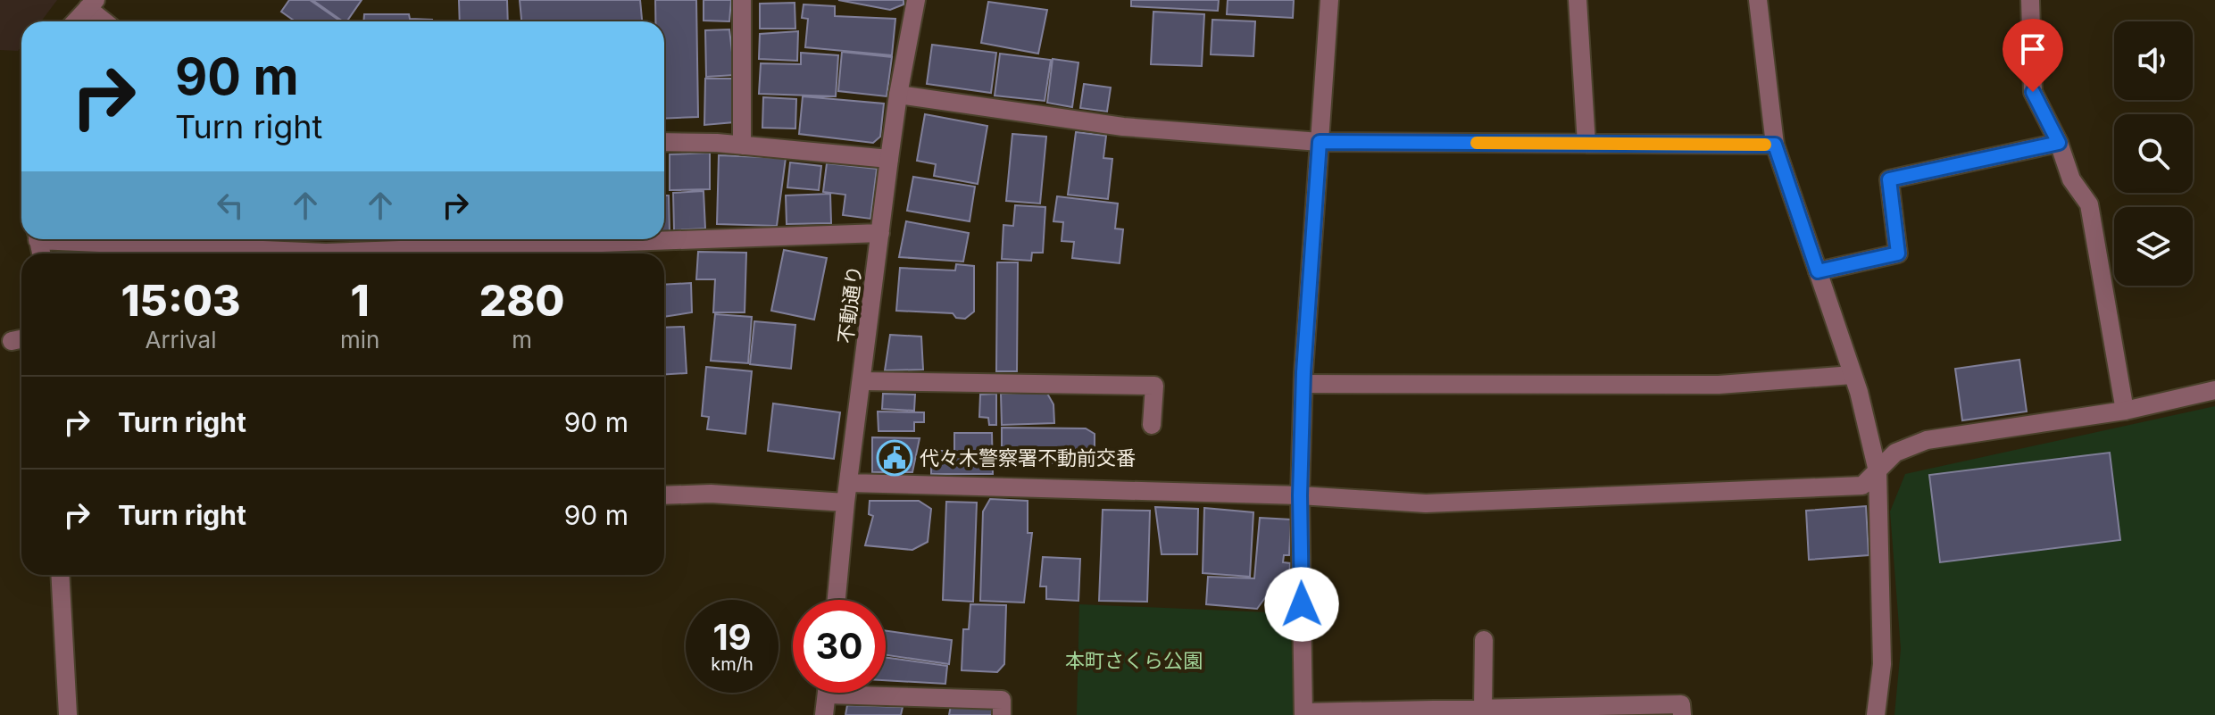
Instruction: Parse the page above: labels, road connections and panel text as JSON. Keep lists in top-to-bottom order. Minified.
{"streets":{"street":["不動通り"]},"parks":["本町さくら公園"],"places":{"public building":["代々木警察署不動前交番"]},"page":{"turn":["90 m","Turn right"],"eta":["15:03","Arrival","1","min","280","m"],"list":[{"name":"Turn right","value":"90 m"},{"name":"Turn right","value":"90 m"}],"speed":"19 km/h","limit":"30"}}
